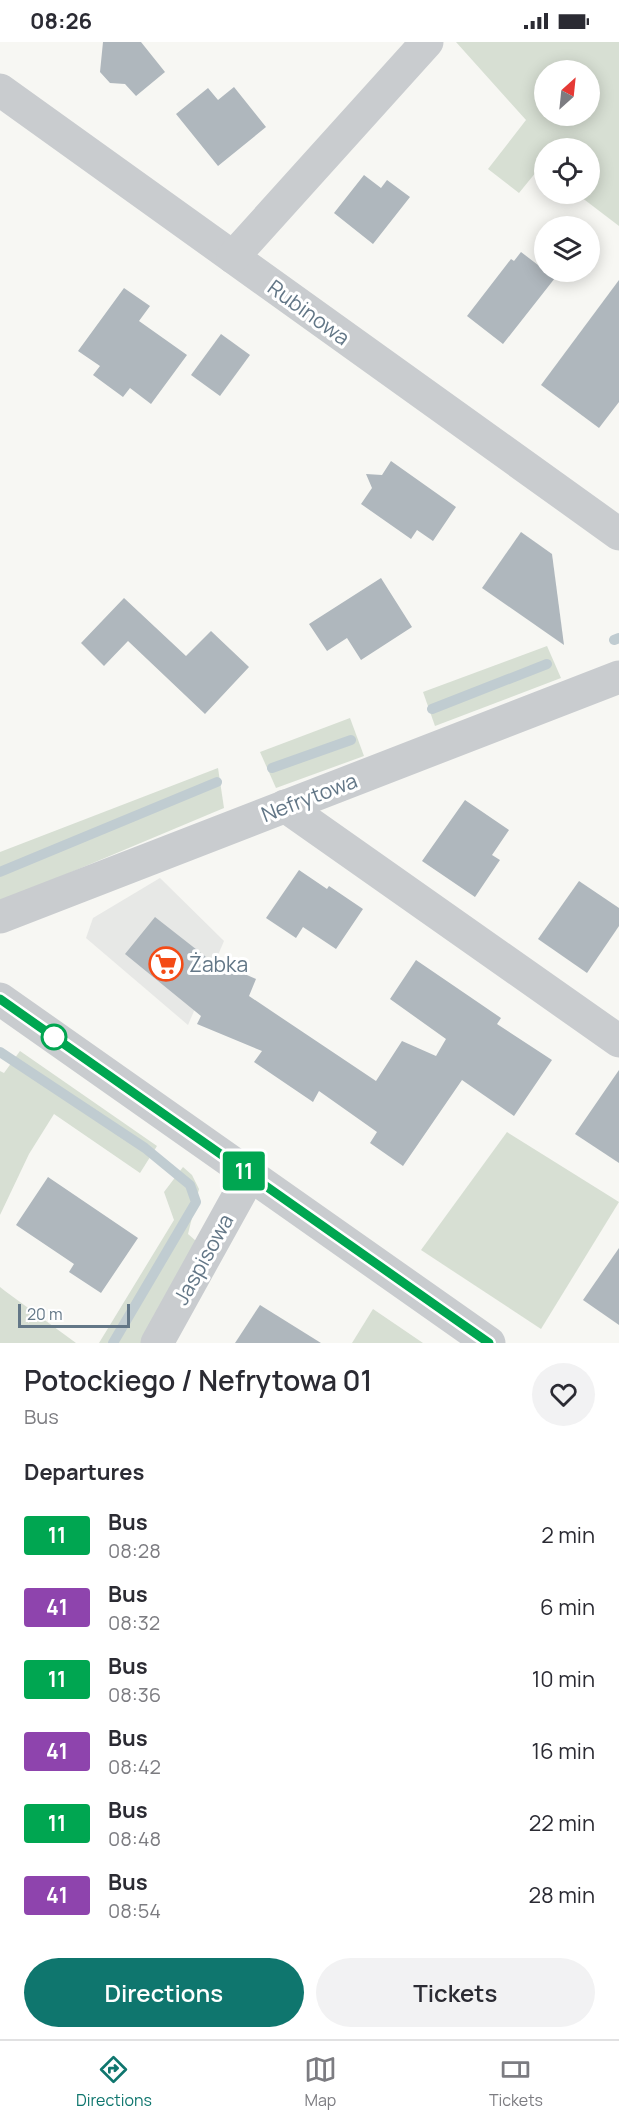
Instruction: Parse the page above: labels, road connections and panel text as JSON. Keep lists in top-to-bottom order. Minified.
{"streets":{"street":["Rubinowa","Nefrytowa","Jaspisowa"]},"places":{"supermarket":["Żabka"]},"lines":["bus line 11"],"scale_bar":"20 m","north":"top right","page":{"status":"08:26","on_map":"11","scale":"20 m","heading":[["Potockiego / Nefrytowa 01","Bus"],"Departures"],"list":[{"mark":"11","name":"Bus","note":"08:28","value":"2 min"},{"mark":"41","name":"Bus","note":"08:32","value":"6 min"},{"mark":"11","name":"Bus","note":"08:36","value":"10 min"},{"mark":"41","name":"Bus","note":"08:42","value":"16 min"},{"mark":"11","name":"Bus","note":"08:48","value":"22 min"},{"mark":"41","name":"Bus","note":"08:54","value":"28 min"}],"buttons":["Directions","Tickets"],"tabs":["Directions","Map","Tickets"]}}
